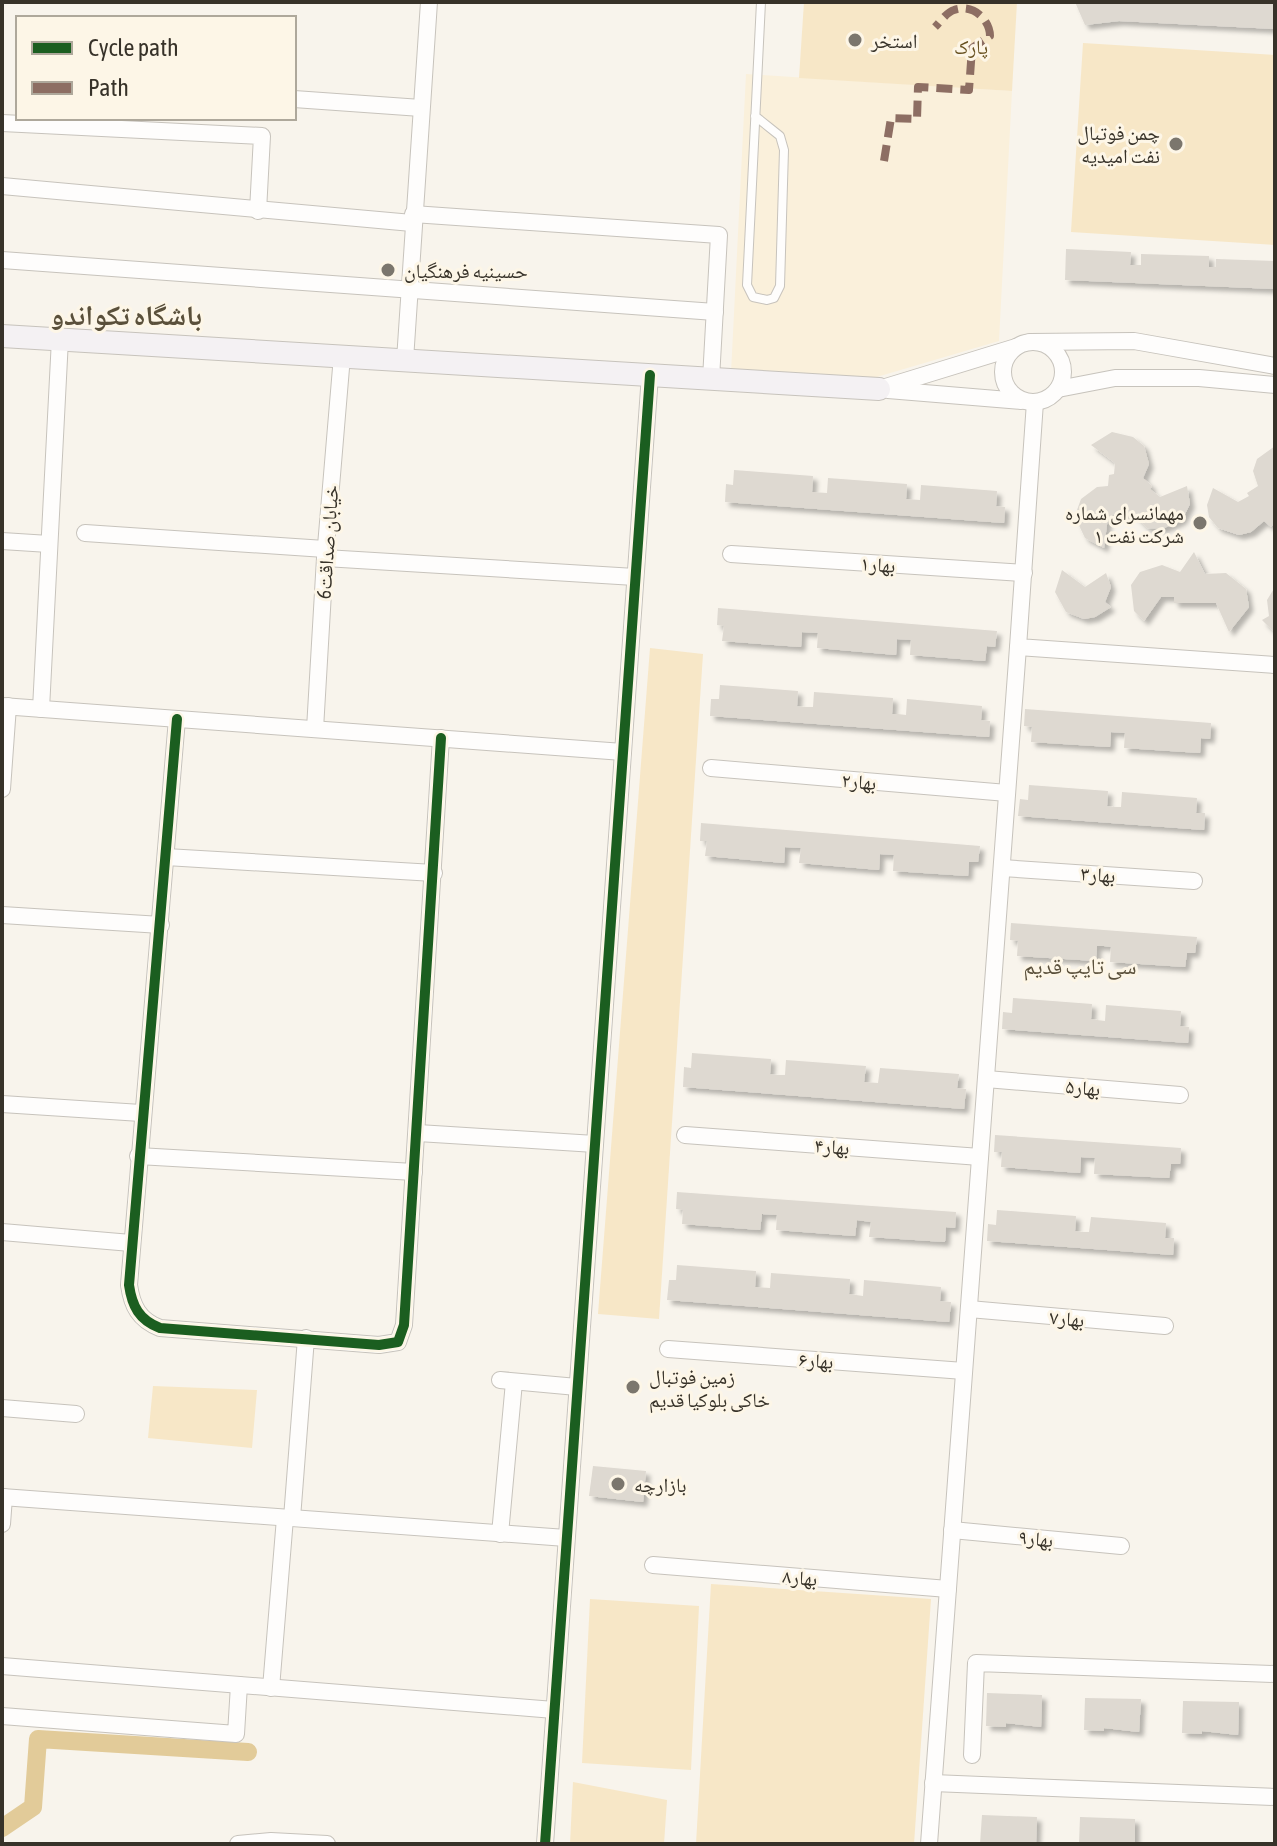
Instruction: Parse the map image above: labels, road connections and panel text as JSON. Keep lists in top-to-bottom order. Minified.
{"streets":{"street":["خیابان صداقت6","بهار۱","بهار۲","بهار۳","بهار۵","بهار۴","بهار۷","بهار۶","بهار۹","بهار۸"]},"districts":["باشگاه تکواندو","سی تایپ قدیم"],"parks":["پارک"],"places":["استخر","چمن فوتبال نفت امیدیه","حسینیه فرهنگیان","مهمانسرای شماره ۱ شرکت نفت","زمین فوتبال خاکی بلوکیا قدیم","بازارچه"],"legend":["Cycle path","Path"]}
